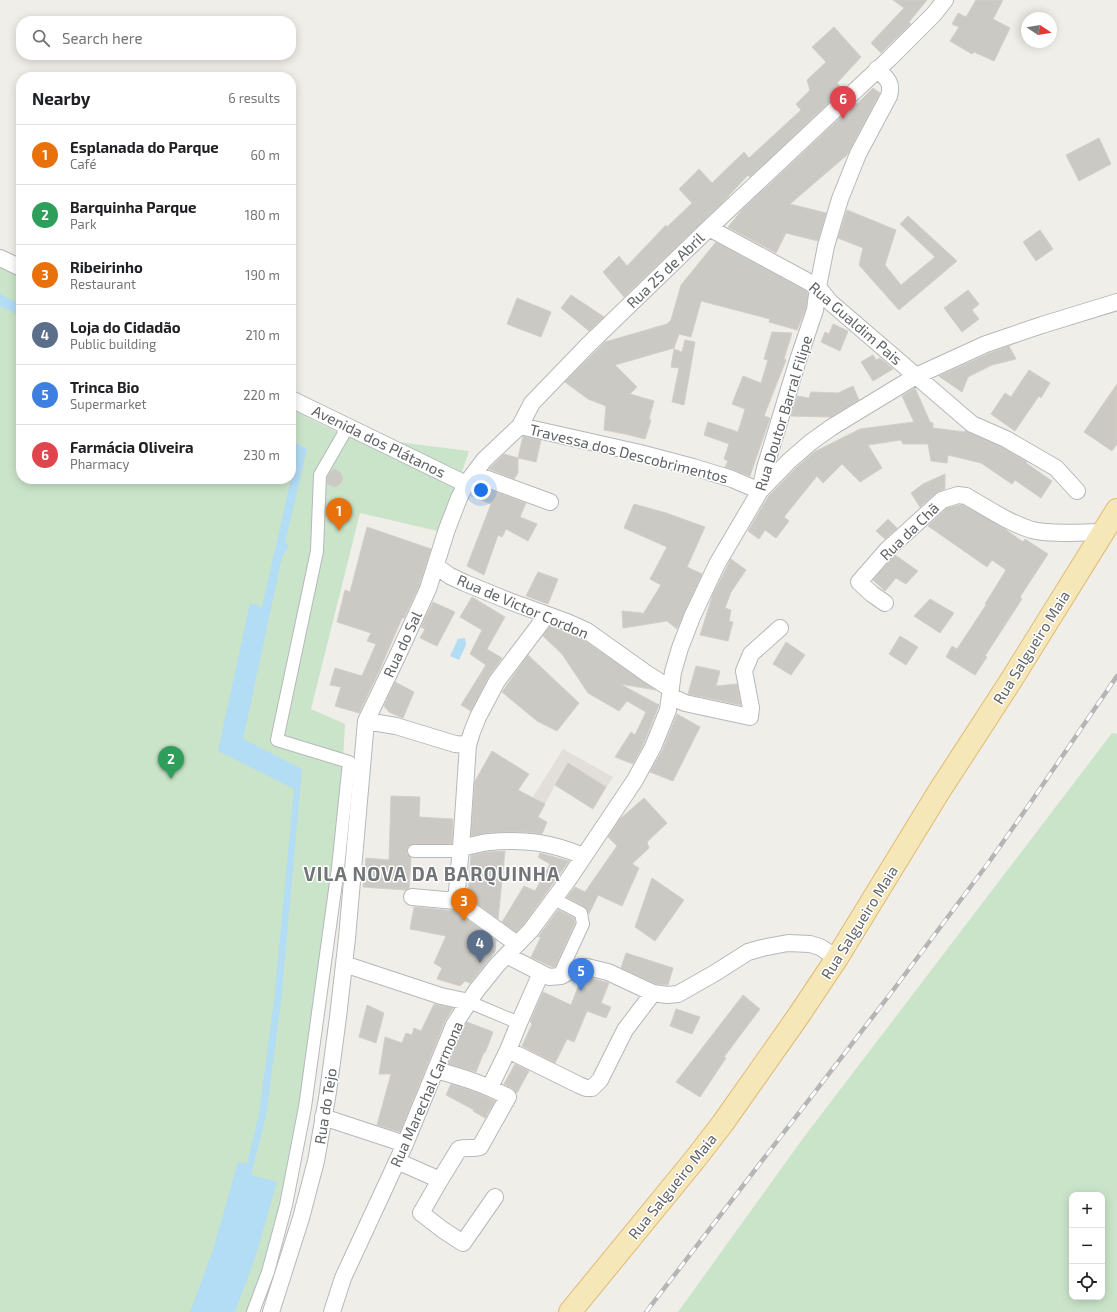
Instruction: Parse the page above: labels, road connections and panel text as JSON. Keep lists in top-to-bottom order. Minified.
{"streets":{"main road":["Rua Salgueiro Maia"],"street":["Rua 25 de Abril","Rua Gualdim Pais","Rua Doutor Barral Filipe","Avenida dos Plátanos","Travessa dos Descobrimentos","Rua da Chã","Rua de Victor Cordon","Rua do Sal","Rua Marechal Carmona","Rua do Tejo"]},"crossings":[["Rua 25 de Abril","Rua Gualdim Pais"],["Rua 25 de Abril","Rua Doutor Barral Filipe"],["Rua 25 de Abril","Avenida dos Plátanos"],["Rua 25 de Abril","Travessa dos Descobrimentos"],["Rua 25 de Abril","Rua do Sal"],["Rua Gualdim Pais","Rua Doutor Barral Filipe"],["Rua Doutor Barral Filipe","Travessa dos Descobrimentos"],["Rua Doutor Barral Filipe","Rua de Victor Cordon"],["Rua Doutor Barral Filipe","Rua Marechal Carmona"],["Avenida dos Plátanos","Rua do Sal"],["Rua da Chã","Rua Salgueiro Maia"],["Rua de Victor Cordon","Rua do Sal"],["Rua de Victor Cordon","Rua Marechal Carmona"],["Rua do Sal","Rua do Tejo"]],"districts":["VILA NOVA DA BARQUINHA"],"north":"right","page":{"search":"Search here","heading":["Nearby","6 results"],"pins":["6","1","2","3","4","5"],"list":[{"mark":"1","name":"Esplanada do Parque","note":"Café","value":"60 m"},{"mark":"2","name":"Barquinha Parque","note":"Park","value":"180 m"},{"mark":"3","name":"Ribeirinho","note":"Restaurant","value":"190 m"},{"mark":"4","name":"Loja do Cidadão","note":"Public building","value":"210 m"},{"mark":"5","name":"Trinca Bio","note":"Supermarket","value":"220 m"},{"mark":"6","name":"Farmácia Oliveira","note":"Pharmacy","value":"230 m"}],"map_buttons":["+","−"]}}
